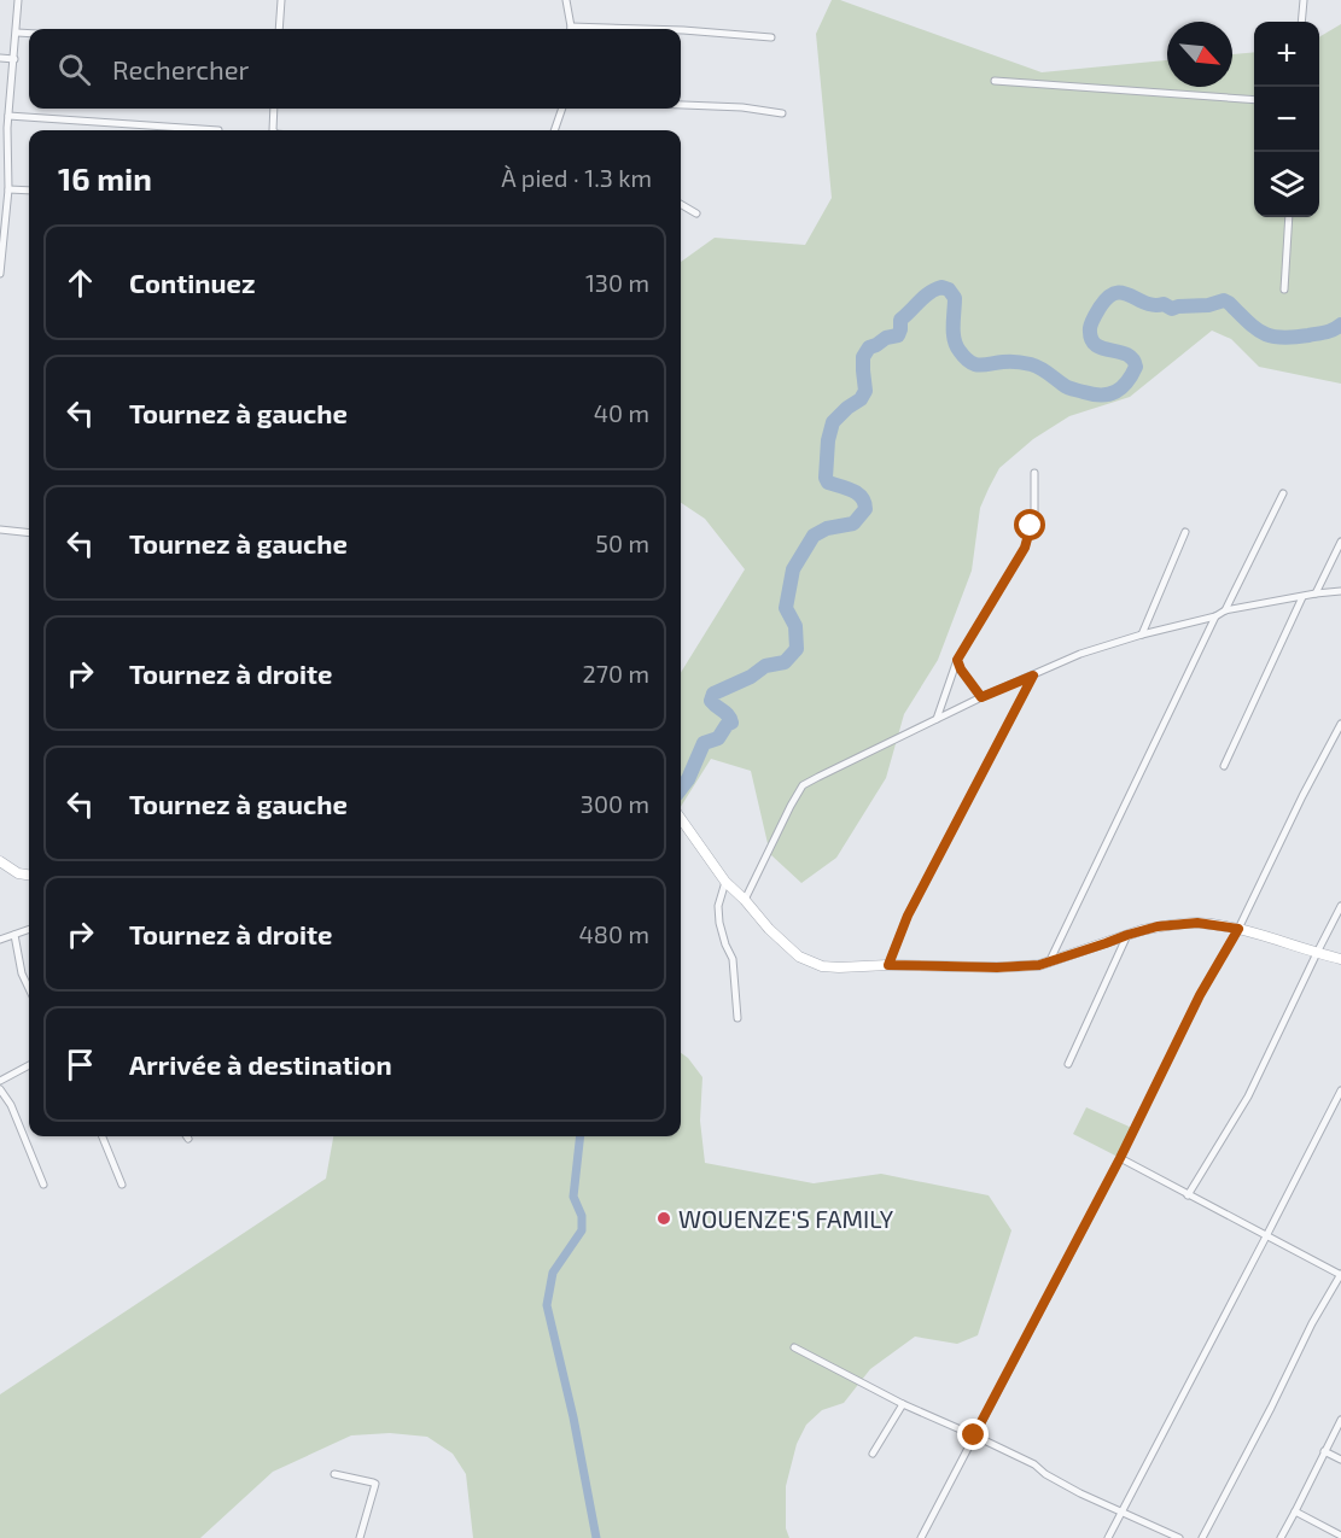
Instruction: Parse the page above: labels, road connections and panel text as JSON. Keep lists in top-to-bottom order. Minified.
{"places":["WOUENZE'S FAMILY"],"north":"bottom right","page":{"map_buttons":["+","−"],"search":"Rechercher","heading":["16 min","À pied · 1.3 km"],"list":[["Continuez","130 m"],["Tournez à gauche","40 m"],["Tournez à gauche","50 m"],["Tournez à droite","270 m"],["Tournez à gauche","300 m"],["Tournez à droite","480 m"],"Arrivée à destination"]}}
